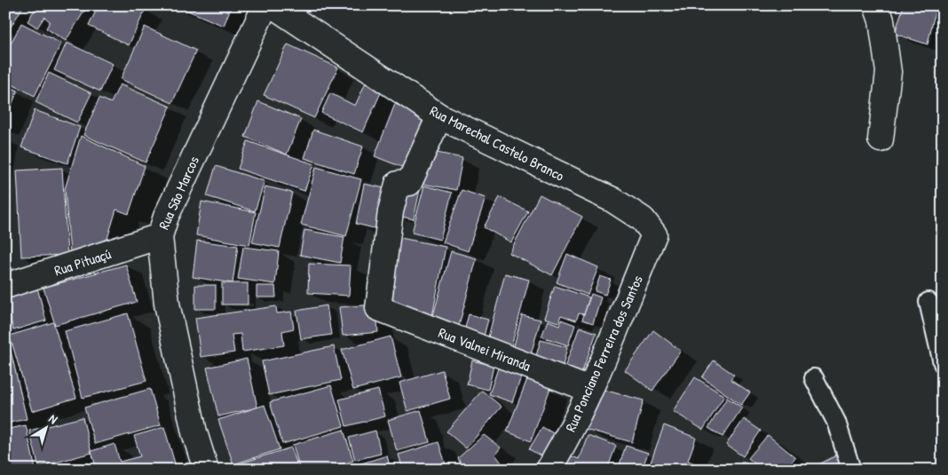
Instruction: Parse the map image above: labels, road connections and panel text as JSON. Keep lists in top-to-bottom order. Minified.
{"streets":{"street":["Rua Marechal Castelo Branco","Rua São Marcos","Rua Pituaçú","Rua Valnei Miranda","Rua Ponciano Ferreira dos Santos"]},"crossings":[["Rua Marechal Castelo Branco","Rua Valnei Miranda"],["Rua Marechal Castelo Branco","Rua Ponciano Ferreira dos Santos"],["Rua São Marcos","Rua Pituaçú"],["Rua Valnei Miranda","Rua Ponciano Ferreira dos Santos"]],"north":"top right"}
